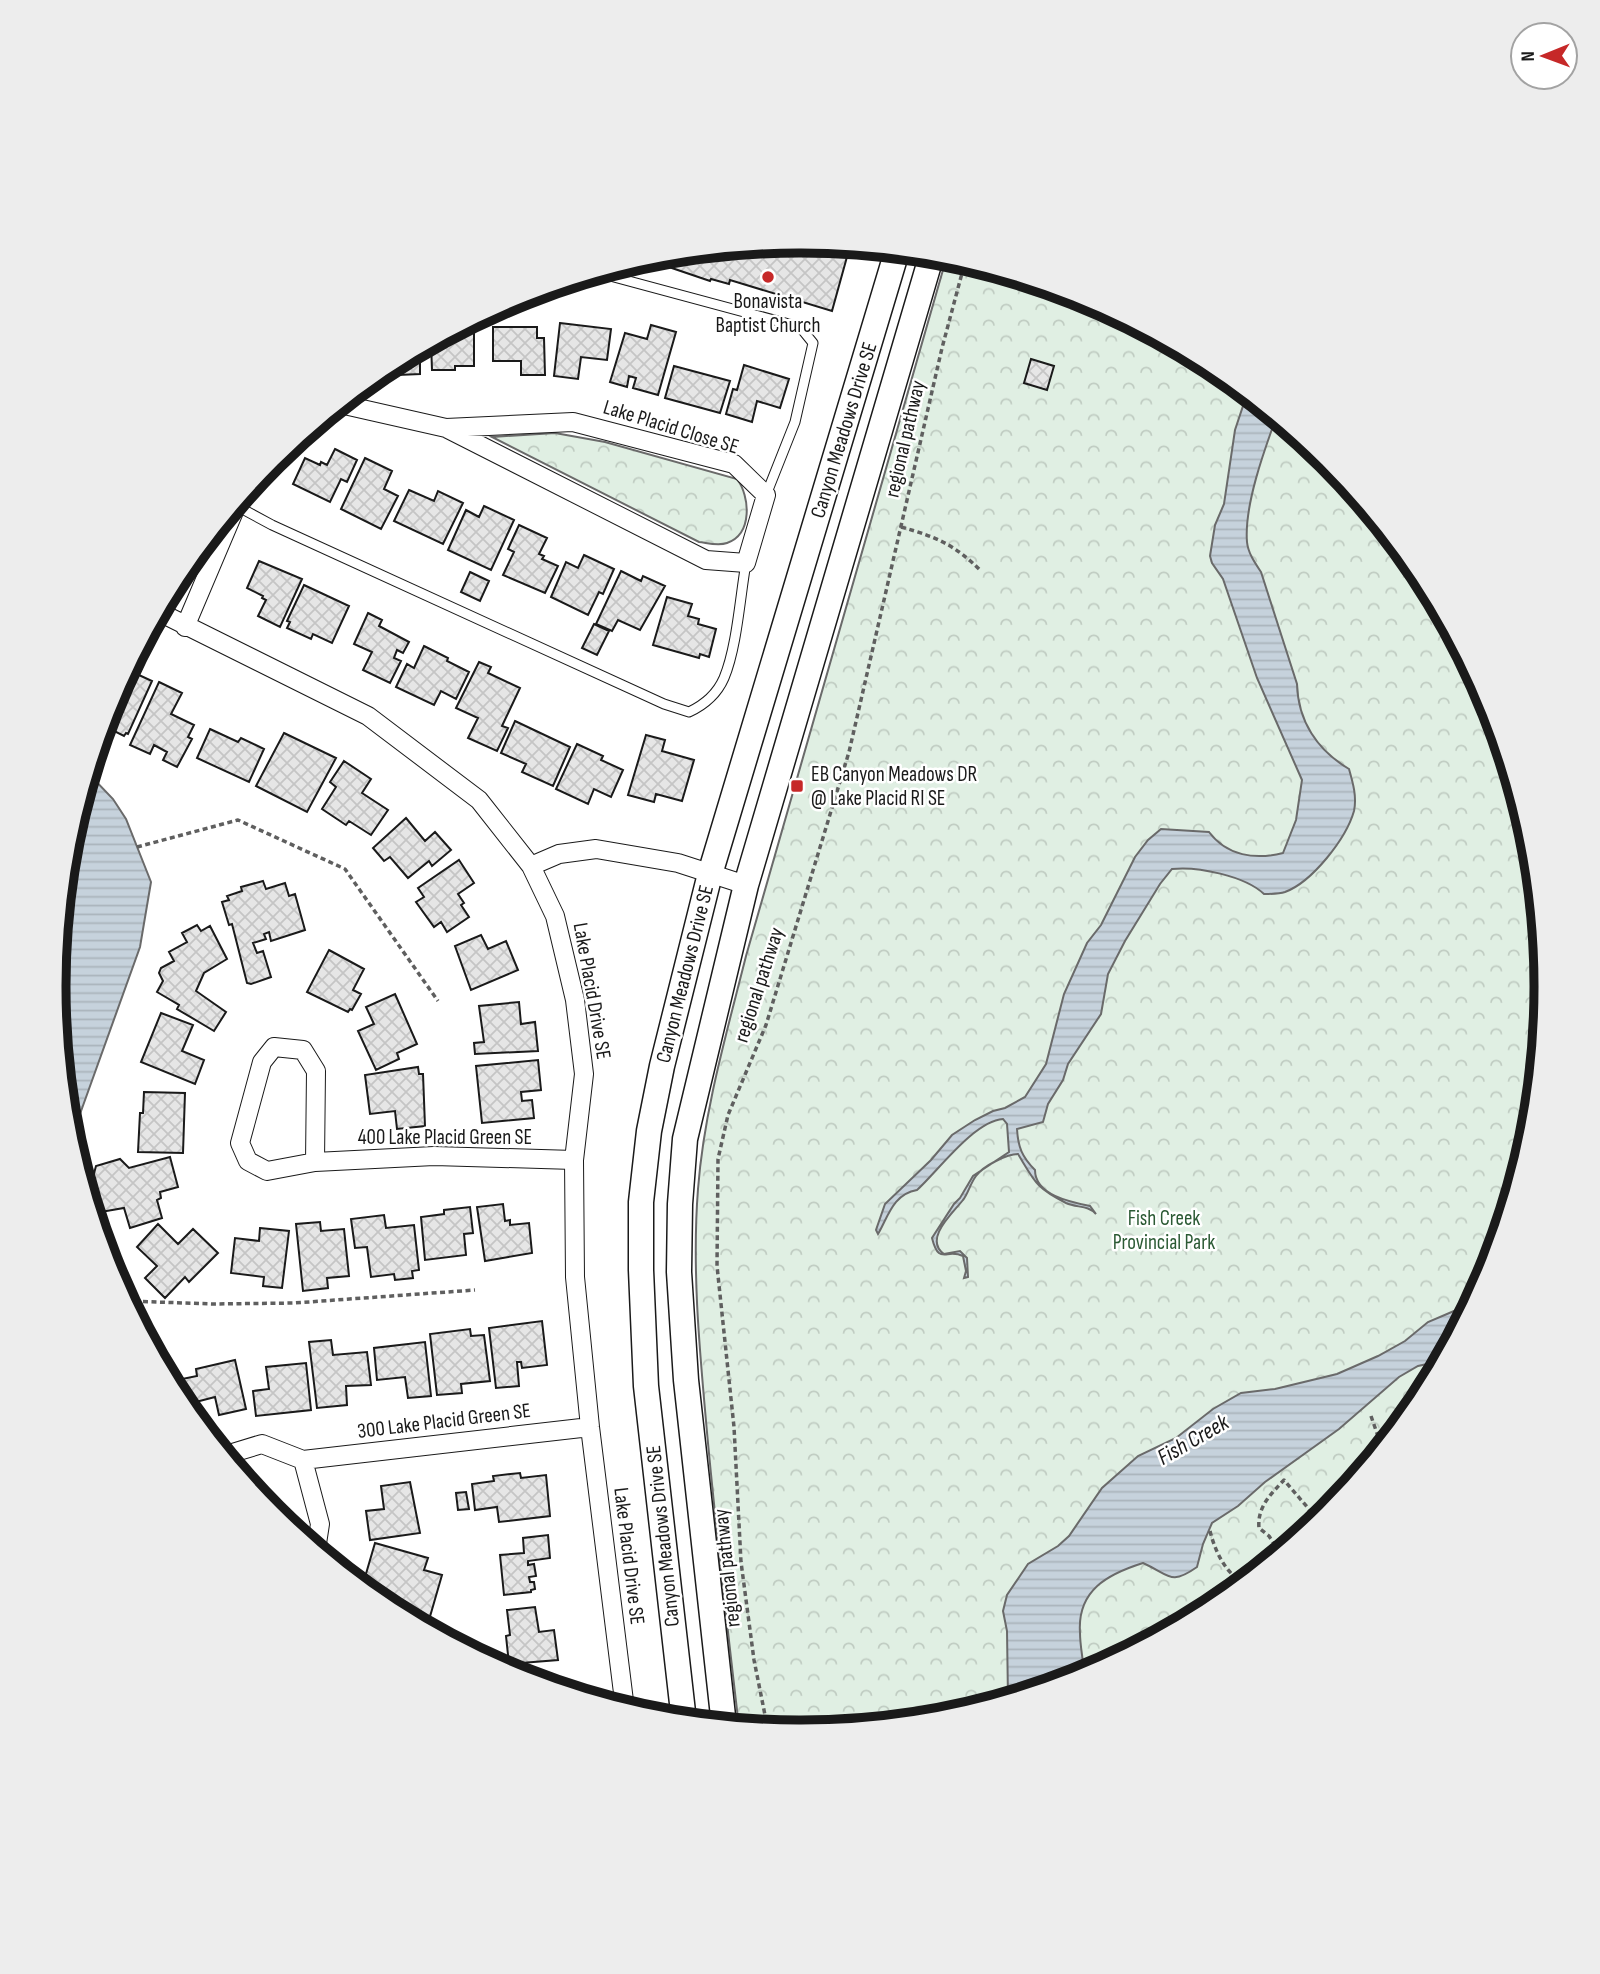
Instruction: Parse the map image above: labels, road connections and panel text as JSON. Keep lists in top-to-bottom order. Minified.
{"streets":{"main road":["Canyon Meadows Drive SE"],"street":["Lake Placid Close SE","Lake Placid Drive SE","400 Lake Placid Green SE","300 Lake Placid Green SE"],"path":["regional pathway"]},"crossings":[["Lake Placid Drive SE","400 Lake Placid Green SE"],["Lake Placid Drive SE","300 Lake Placid Green SE"]],"water":["Fish Creek"],"parks":["Fish Creek Provincial Park"],"places":{"other":["Bonavista Baptist Church"],"transit":["EB Canyon Meadows DR @ Lake Placid RI SE"]},"north":"left"}
